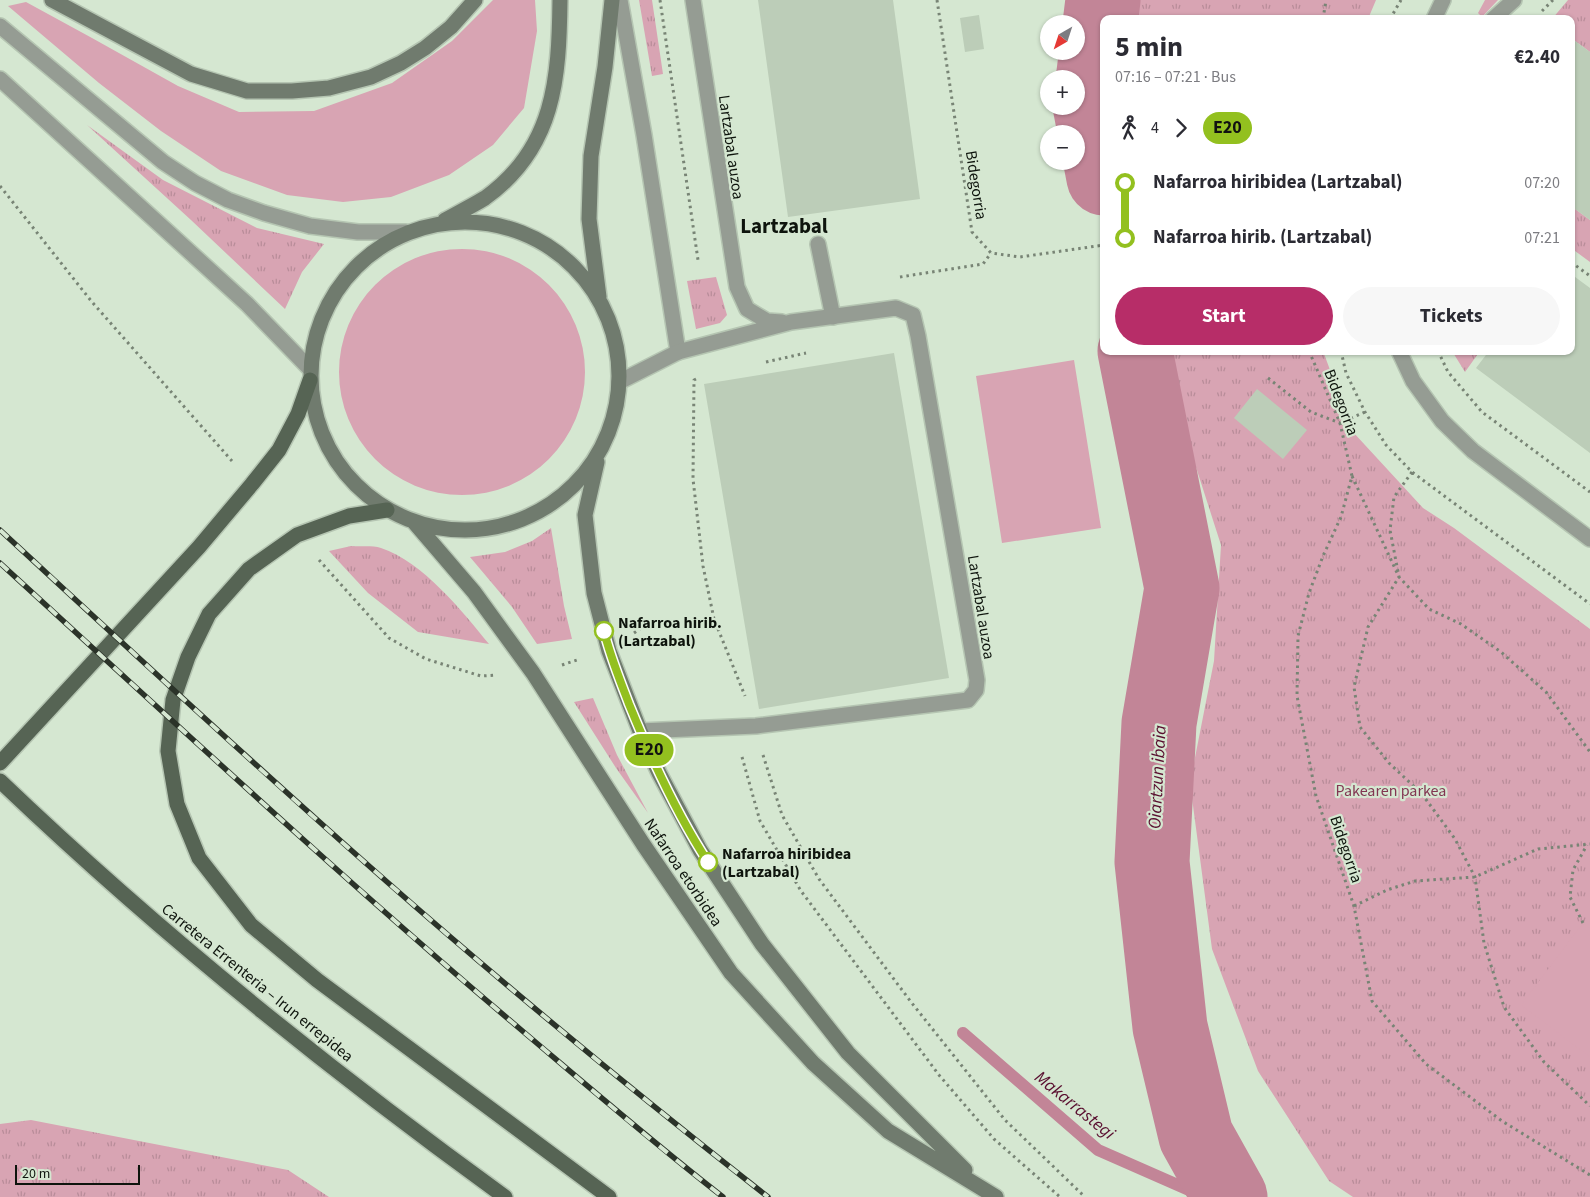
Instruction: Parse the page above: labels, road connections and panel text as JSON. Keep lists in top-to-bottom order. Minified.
{"streets":{"main road":["Nafarroa etorbidea","Carretera Errenteria – Irun errepidea"],"street":["Lartzabal auzoa"],"path":["Bidegorria"]},"crossings":[["Lartzabal auzoa","Nafarroa etorbidea"]],"districts":["Lartzabal"],"water":["Oiartzun ibaia","Makarrastegi"],"parks":["Pakearen parkea"],"places":["Nafarroa hirib. (Lartzabal)","Nafarroa hiribidea (Lartzabal)"],"lines":["bus line E20"],"scale_bar":"20 m","north":"bottom left","page":{"on_map":"E20","map_buttons":["+","−"],"heading":["5 min","07:16 – 07:21 · Bus","€2.40"],"legs":["4","E20"],"list":[{"name":"Nafarroa hiribidea (Lartzabal)","value":"07:20"},{"name":"Nafarroa hirib. (Lartzabal)","value":"07:21"}],"buttons":["Start","Tickets"],"scale":"20 m"}}
